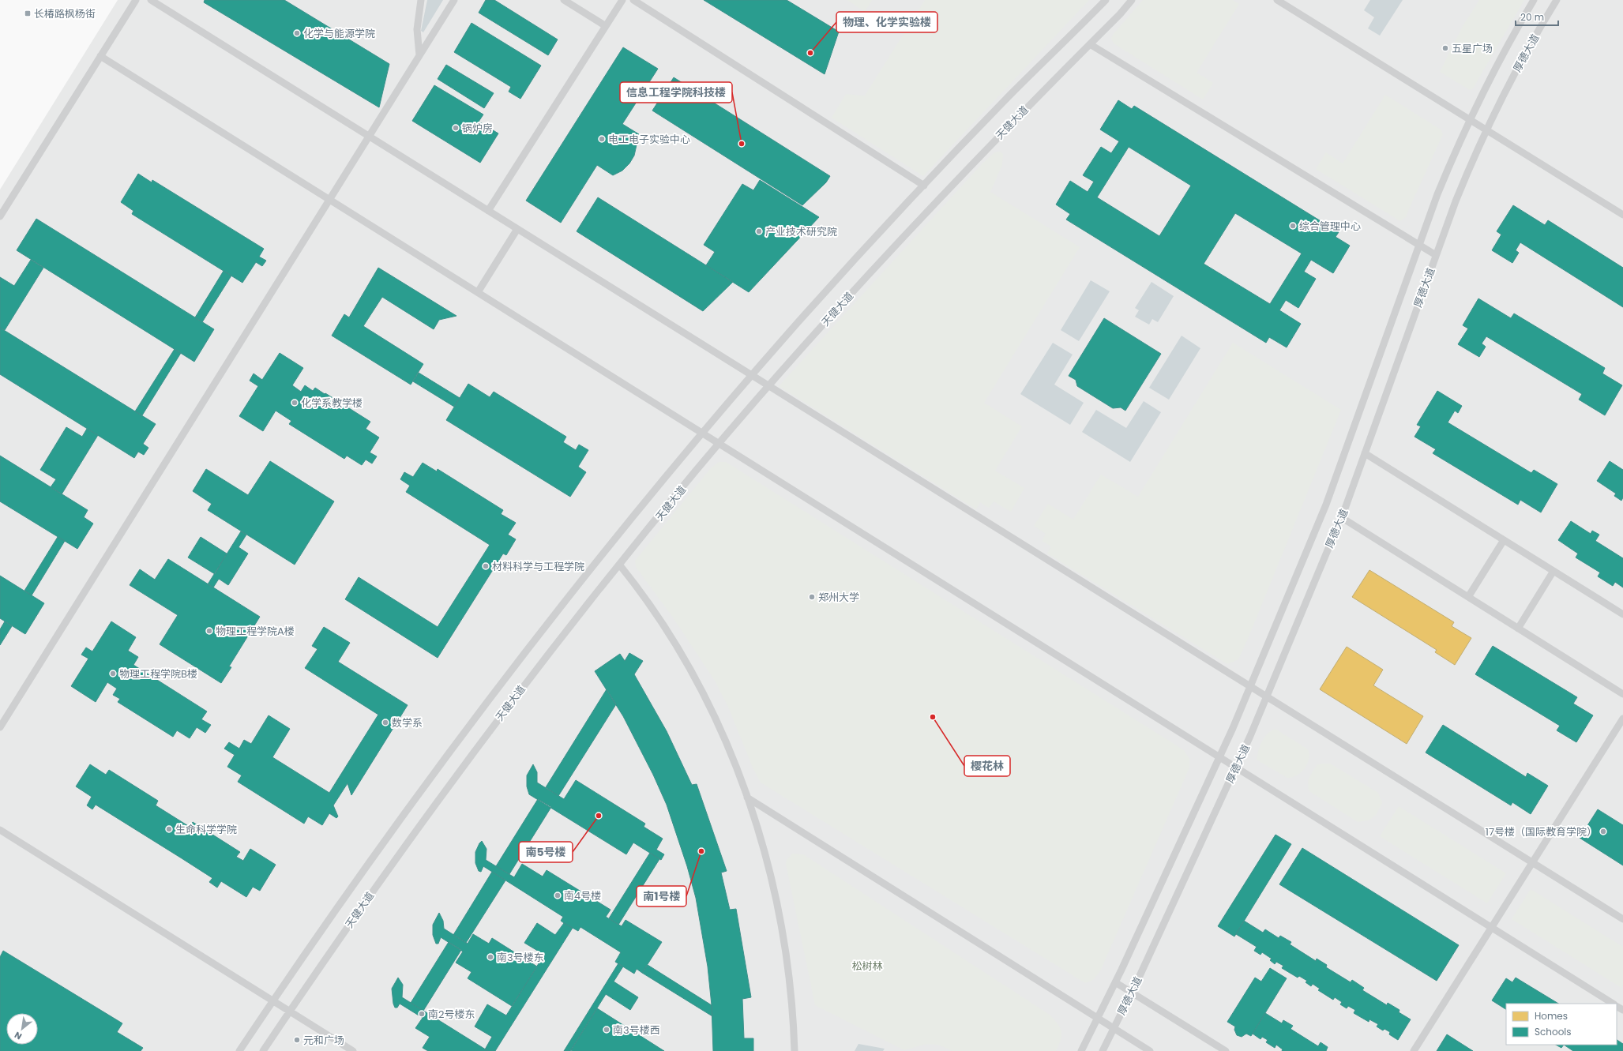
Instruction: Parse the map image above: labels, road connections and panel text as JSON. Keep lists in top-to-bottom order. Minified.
{"streets":{"lane":["厚德大道","天健大道"]},"parks":["松树林"],"places":{"transit":["长椿路枫杨街"],"other":["化学与能源学院","五星广场","物理、化学实验楼","锅炉房","电工电子实验中心","信息工程学院科技楼","综合管理中心","产业技术研究院","化学系教学楼","材料科学与工程学院","郑州大学","物理工程学院A楼","物理工程学院B楼","樱花林","数学系","南5号楼","生命科学学院","17号楼（国际教育学院）","南1号楼","南4号楼","南3号楼东","南2号楼东","南3号楼西","元和广场"]},"legend":["Homes","Schools"],"scale_bar":"20 m","north":"bottom left"}
